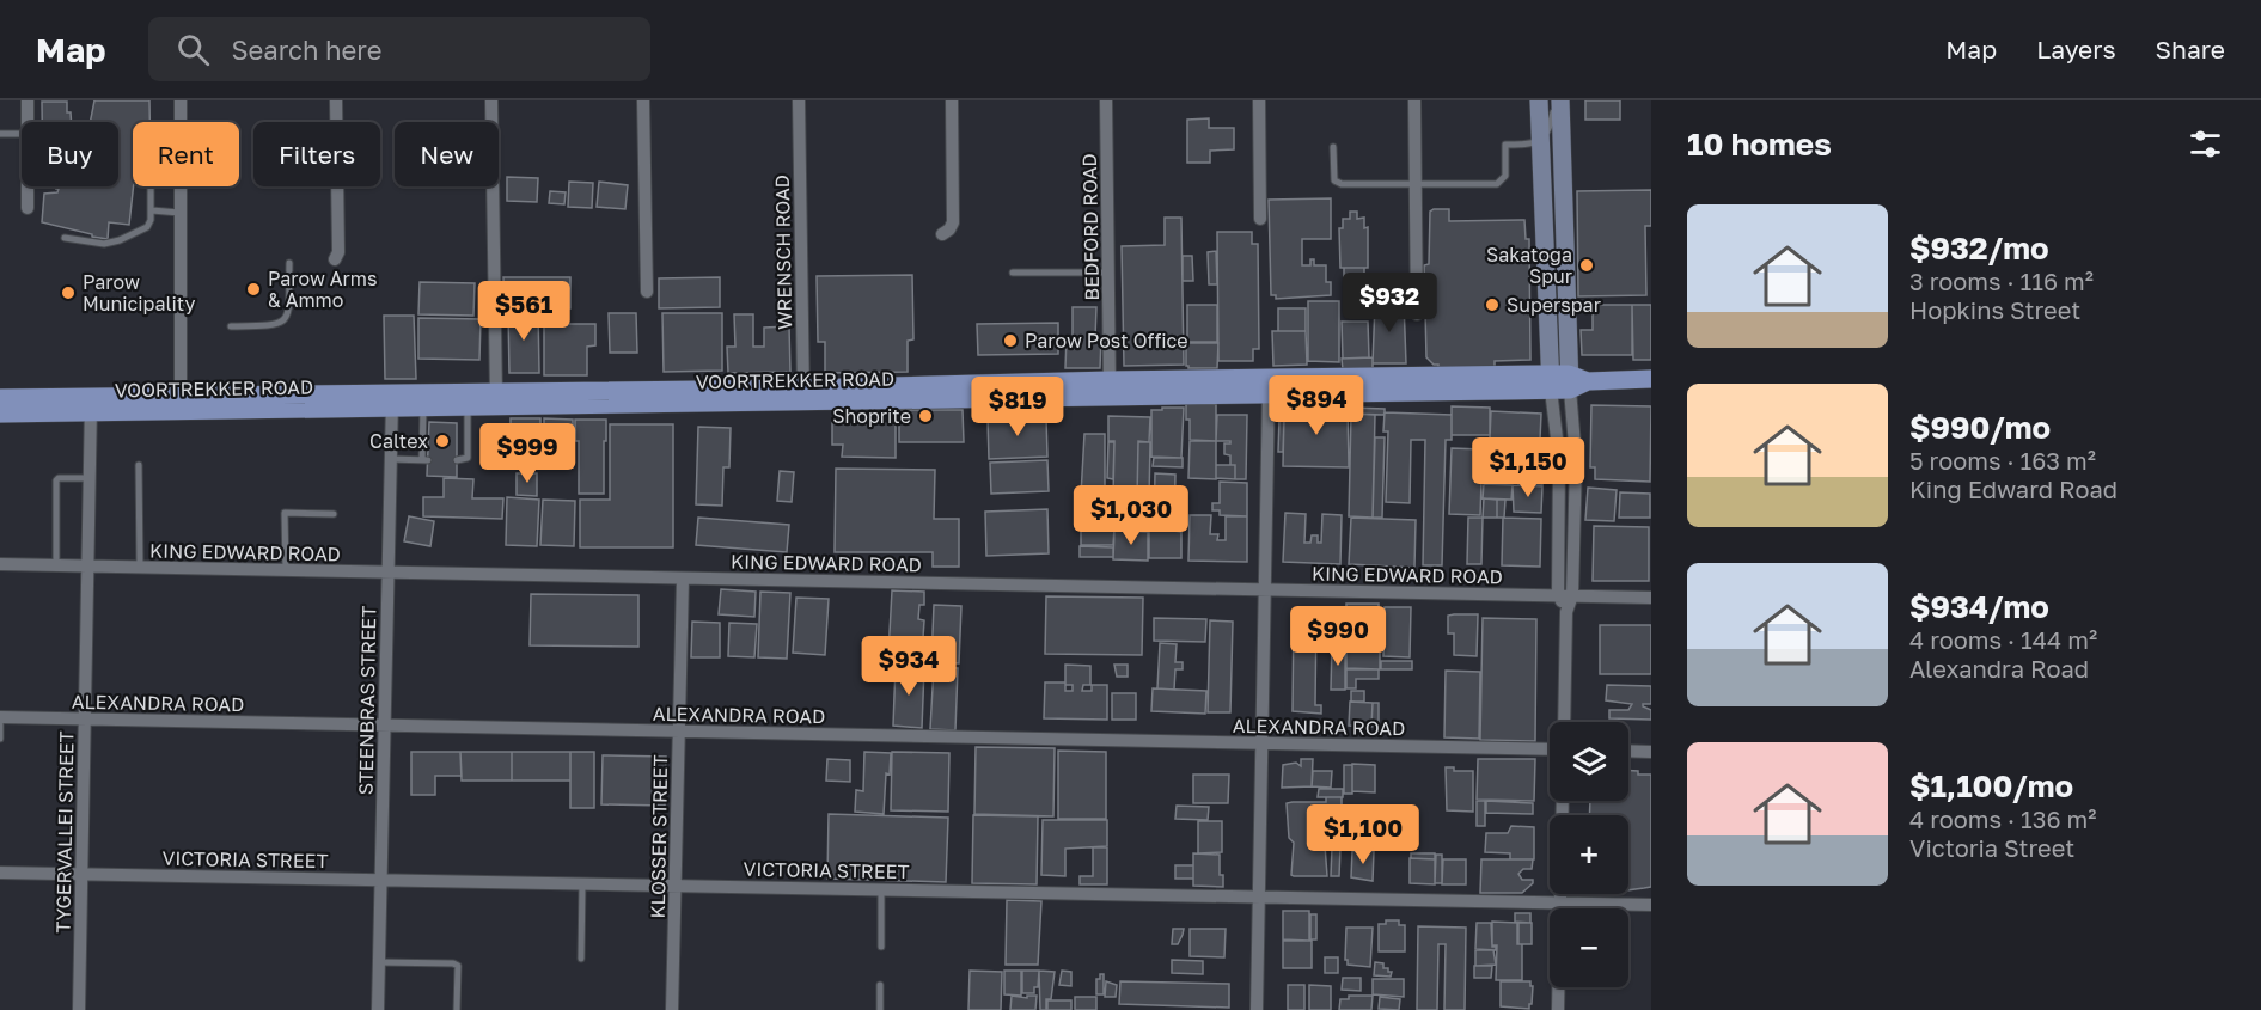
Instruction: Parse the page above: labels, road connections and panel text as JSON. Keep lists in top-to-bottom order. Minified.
{"streets":{"main road":["VOORTREKKER ROAD"],"street":["BEDFORD ROAD","WRENSCH ROAD","KING EDWARD ROAD","STEENBRAS STREET","ALEXANDRA ROAD","TYGERVALLEI STREET","KLOSSER STREET","VICTORIA STREET"]},"crossings":[["BEDFORD ROAD","VOORTREKKER ROAD"],["WRENSCH ROAD","VOORTREKKER ROAD"],["VOORTREKKER ROAD","STEENBRAS STREET"],["VOORTREKKER ROAD","TYGERVALLEI STREET"],["KING EDWARD ROAD","STEENBRAS STREET"],["KING EDWARD ROAD","TYGERVALLEI STREET"],["KING EDWARD ROAD","KLOSSER STREET"],["STEENBRAS STREET","ALEXANDRA ROAD"],["STEENBRAS STREET","VICTORIA STREET"],["ALEXANDRA ROAD","TYGERVALLEI STREET"],["ALEXANDRA ROAD","KLOSSER STREET"],["TYGERVALLEI STREET","VICTORIA STREET"],["KLOSSER STREET","VICTORIA STREET"]],"places":["Sakatoga Spur","Parow Arms & Ammo","Parow Municipality","Superspar","Parow Post Office","Shoprite","Caltex"],"page":{"header":"Map","search":"Search here","nav":["Map","Layers","Share"],"heading":"10 homes","chip":["Buy","Rent","Filters","New"],"list":[{"name":"$932/mo","note":"3 rooms · 116 m² · Hopkins Street"},{"name":"$990/mo","note":"5 rooms · 163 m² · King Edward Road"},{"name":"$934/mo","note":"4 rooms · 144 m² · Alexandra Road"},{"name":"$1,100/mo","note":"4 rooms · 136 m² · Victoria Street"}],"price":["$932","$561","$894","$819","$999","$1,150","$1,030","$990","$934","$1,100"],"map_buttons":["+","−"]}}
